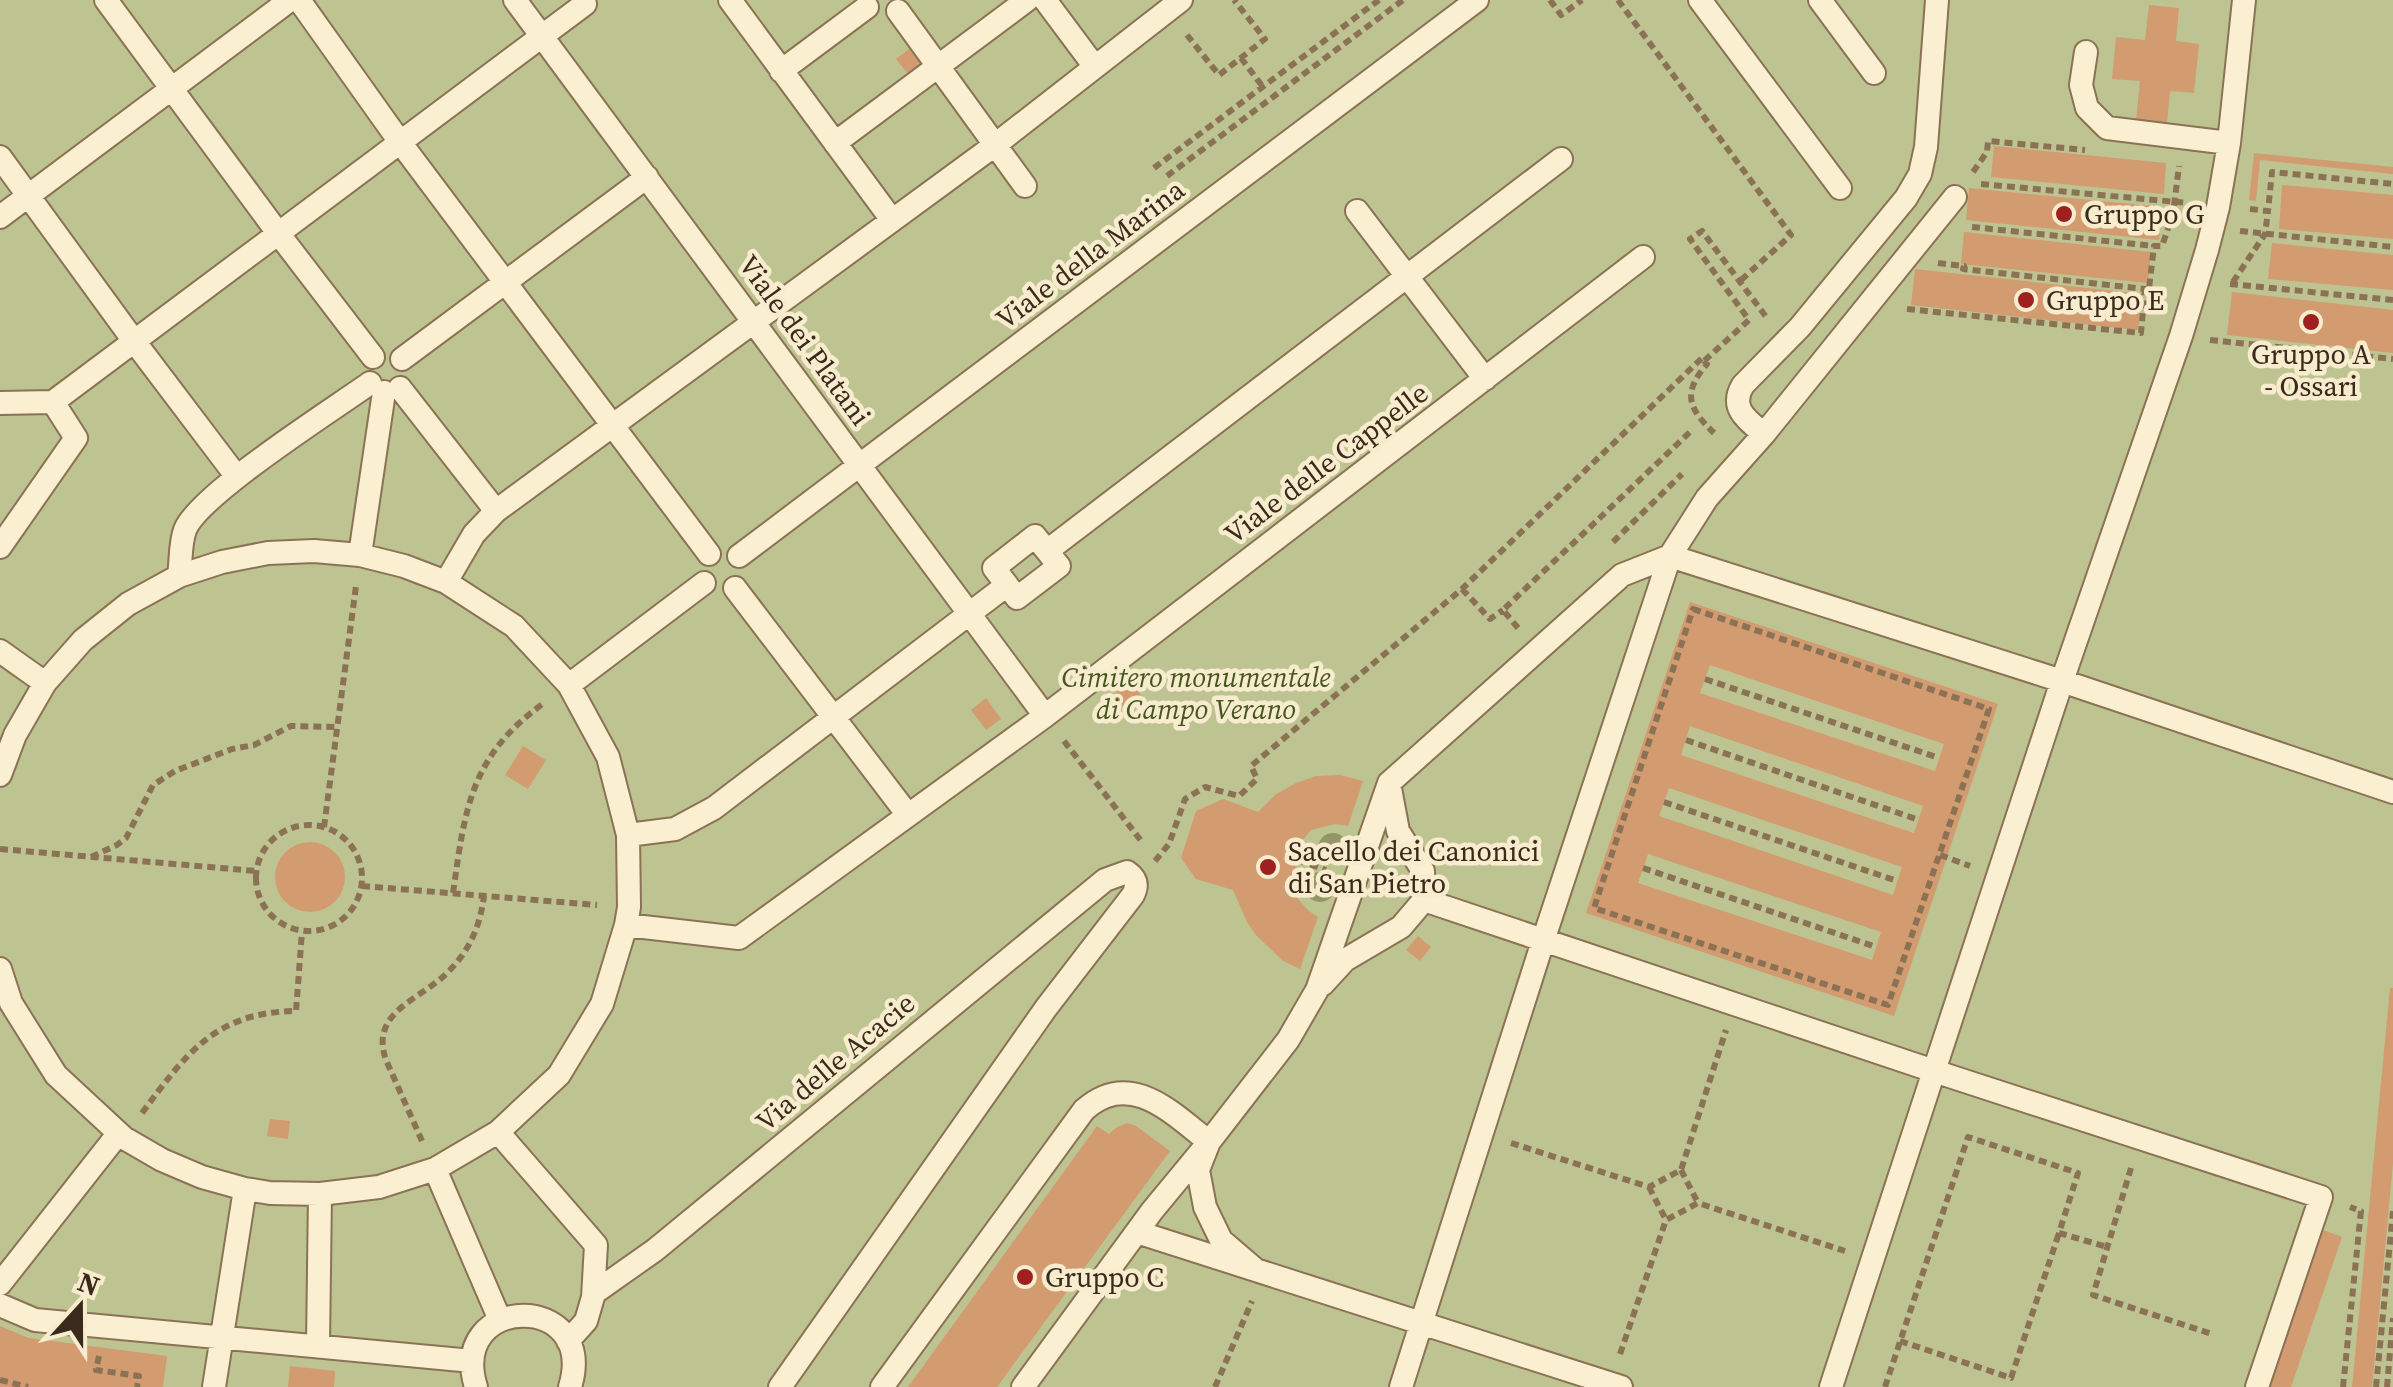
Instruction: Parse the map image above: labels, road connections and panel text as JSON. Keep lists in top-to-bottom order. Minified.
{"streets":{"lane":["Viale della Marina","Viale dei Platani","Viale delle Cappelle","Via delle Acacie"]},"crossings":[["Viale della Marina","Viale dei Platani"],["Viale dei Platani","Viale delle Cappelle"]],"parks":["Cimitero monumentale di Campo Verano"],"places":["Gruppo G","Gruppo E","Gruppo A - Ossari","Sacello dei Canonici di San Pietro","Gruppo C"],"north":"top"}
